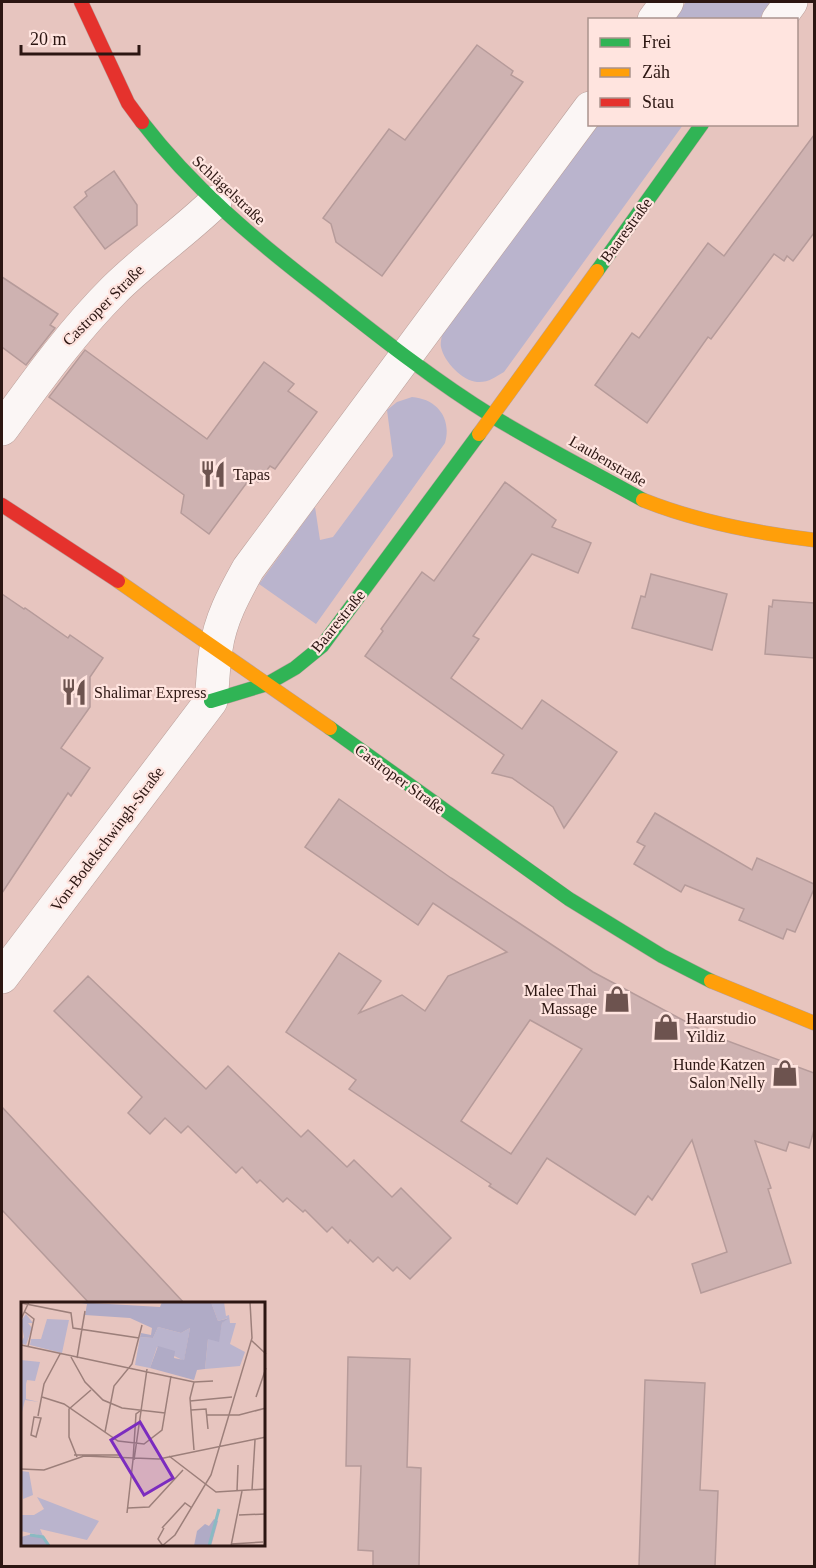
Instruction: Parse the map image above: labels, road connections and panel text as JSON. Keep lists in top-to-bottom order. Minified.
{"streets":{"street":["Schlägelstraße","Baarestraße","Castroper Straße","Laubenstraße","Von-Bodelschwingh-Straße"]},"crossings":[["Schlägelstraße","Castroper Straße"],["Schlägelstraße","Laubenstraße"],["Baarestraße","Castroper Straße"],["Baarestraße","Laubenstraße"],["Baarestraße","Von-Bodelschwingh-Straße"]],"places":{"restaurant":["Tapas","Shalimar Express"],"shop":["Malee Thai Massage","Haarstudio Yildiz","Hunde Katzen Salon Nelly"]},"legend":["Frei","Zäh","Stau"],"scale_bar":"20 m"}
